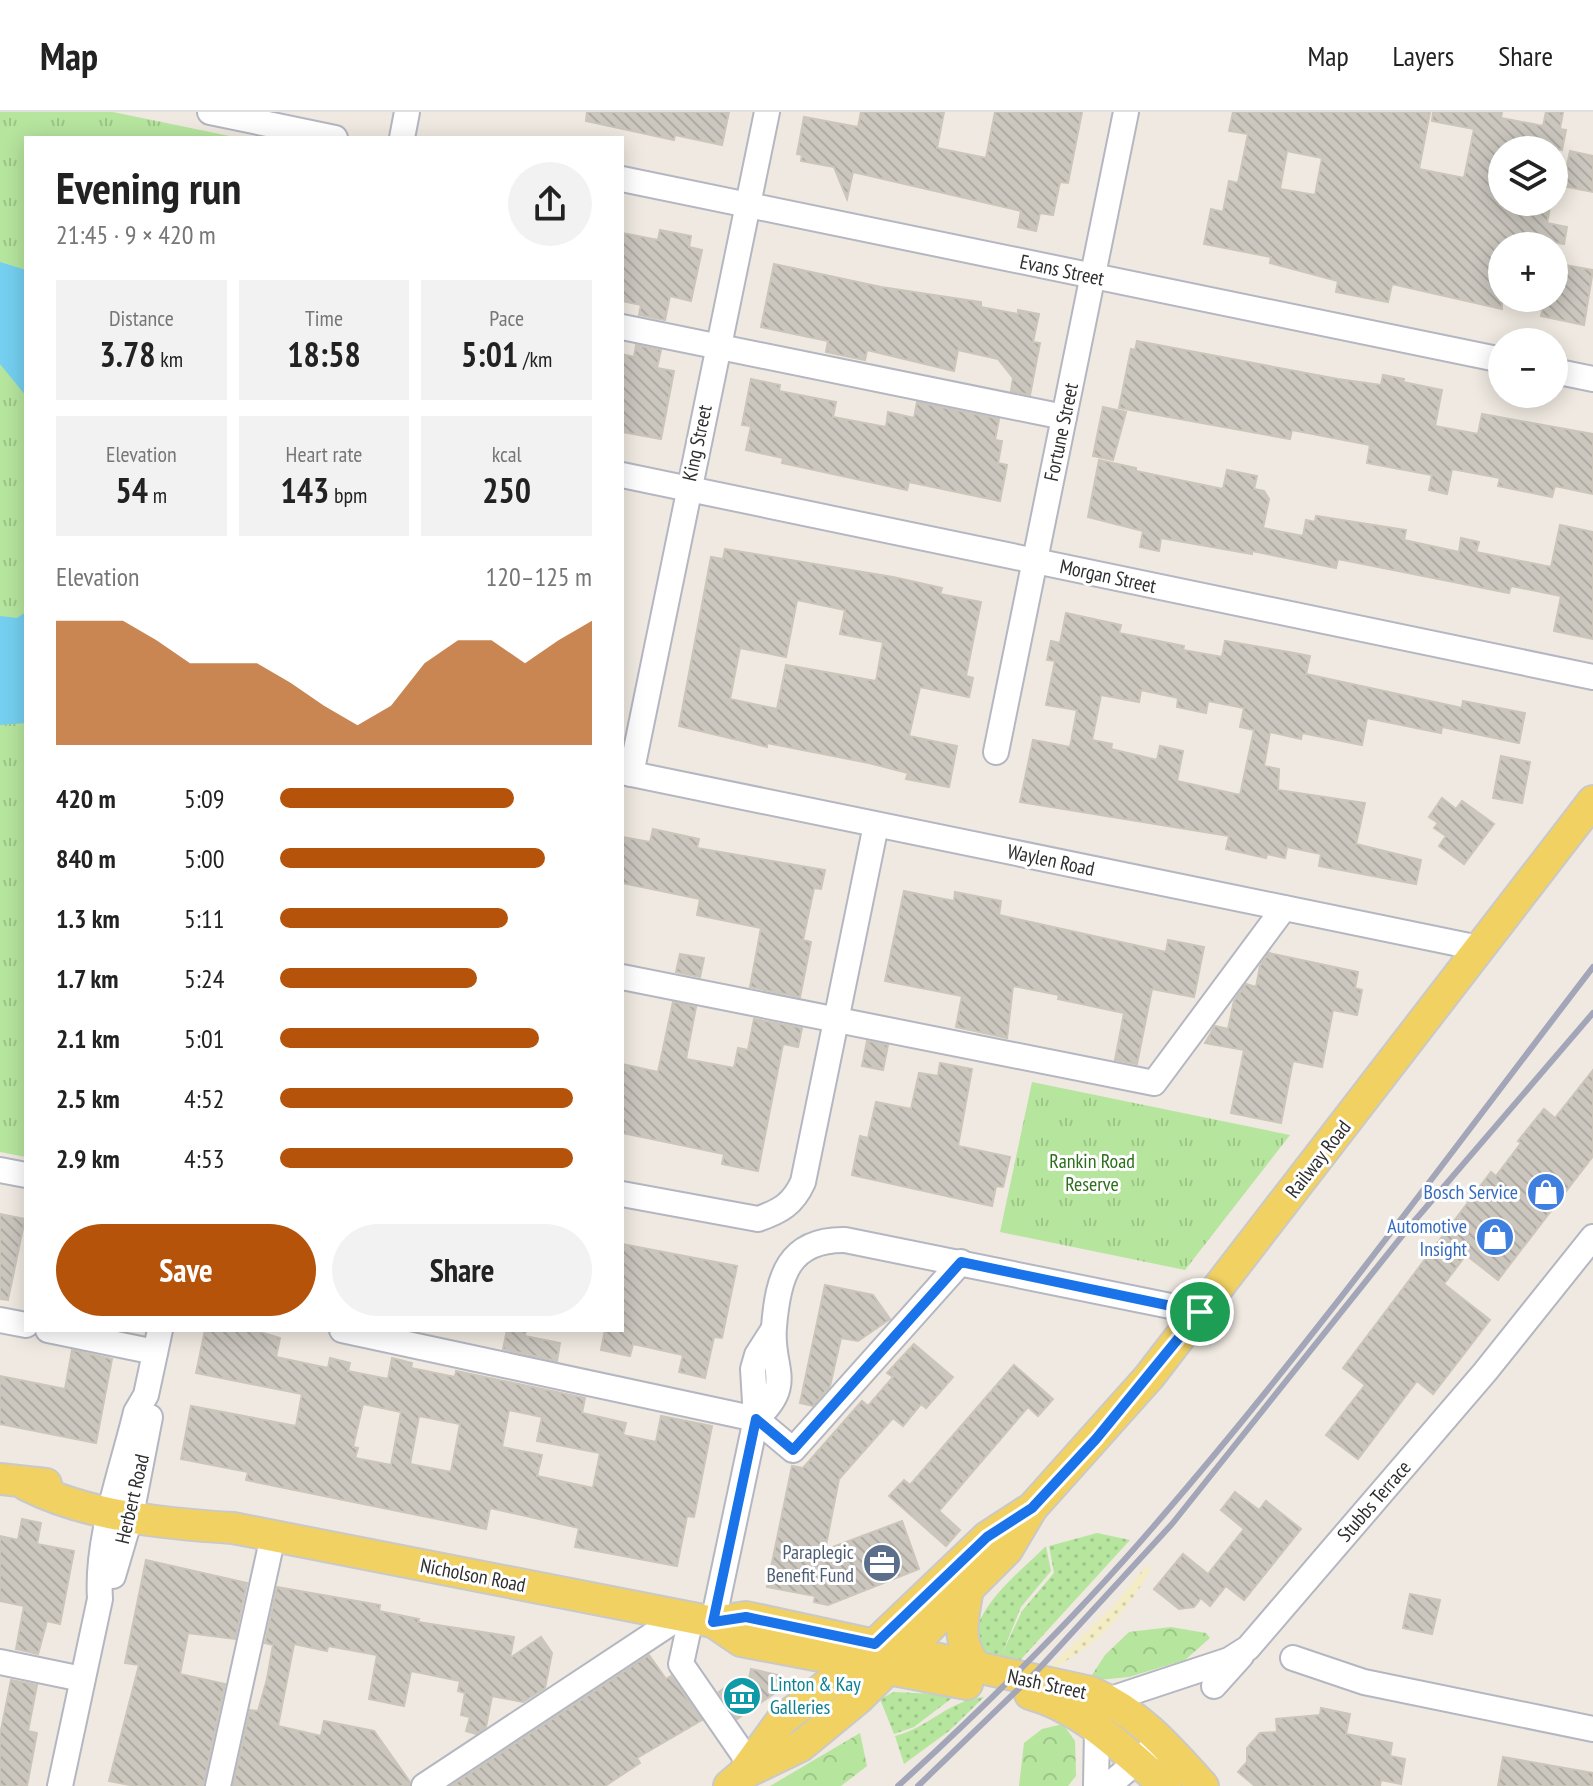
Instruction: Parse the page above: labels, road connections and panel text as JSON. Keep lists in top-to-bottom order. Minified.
{"streets":{"main road":["Railway Road","Nicholson Road","Nash Street"],"street":["Evans Street","Fortune Street","King Street","Morgan Street","Waylen Road","Herbert Road","Stubbs Terrace"]},"crossings":[["Evans Street","Fortune Street"],["Evans Street","King Street"],["Fortune Street","Morgan Street"],["King Street","Morgan Street"],["King Street","Waylen Road"],["Waylen Road","Railway Road"],["Railway Road","Nicholson Road"],["Railway Road","Nash Street"],["Herbert Road","Nicholson Road"],["Stubbs Terrace","Nash Street"],["Nicholson Road","Nash Street"]],"parks":["Rankin Road Reserve"],"places":{"shop":["Bosch Service","Automotive Insight"],"office":["Paraplegic Benefit Fund"],"museum":["Linton & Kay Galleries"]},"page":{"header":"Map","nav":["Map","Layers","Share"],"map_buttons":["+","−"],"heading":["Evening run","21:45 · 9 × 420 m"],"stats":[["Distance","3.78 km"],["Time","18:58"],["Pace","5:01 /km"],["Elevation","54 m"],["Heart rate","143 bpm"],["kcal","250"]],"chart":["Elevation","120–125 m"],"list":[{"name":"420 m","note":"5:09"},{"name":"840 m","note":"5:00"},{"name":"1.3 km","note":"5:11"},{"name":"1.7 km","note":"5:24"},{"name":"2.1 km","note":"5:01"},{"name":"2.5 km","note":"4:52"},{"name":"2.9 km","note":"4:53"}],"buttons":["Save","Share"]}}
